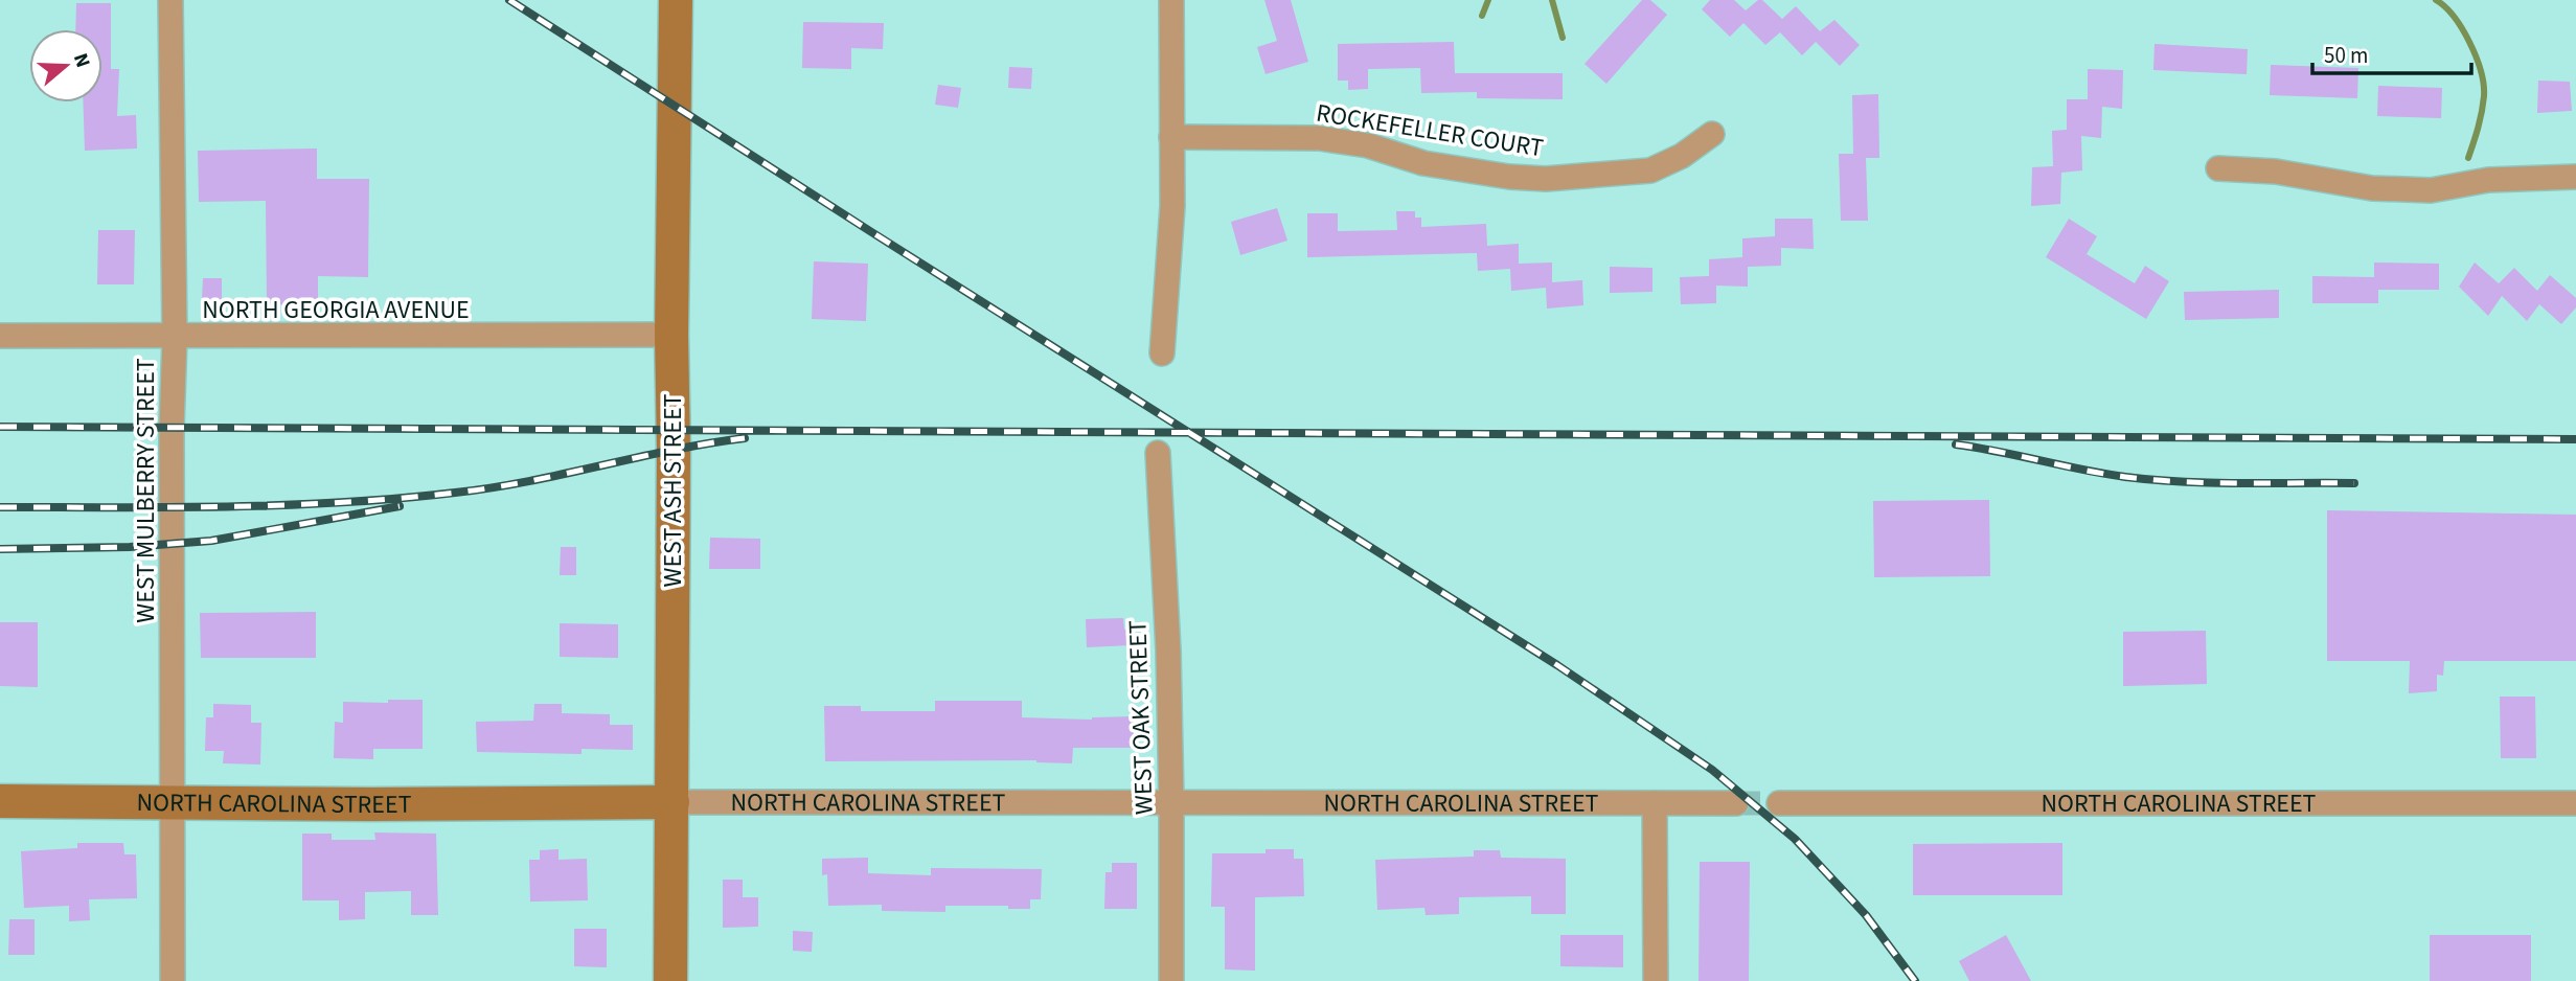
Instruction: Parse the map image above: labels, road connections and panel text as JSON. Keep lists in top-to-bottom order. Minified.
{"streets":{"main road":["WEST ASH STREET","NORTH CAROLINA STREET"],"street":["ROCKEFELLER COURT","NORTH GEORGIA AVENUE","WEST MULBERRY STREET","WEST OAK STREET"]},"crossings":[["NORTH GEORGIA AVENUE","WEST MULBERRY STREET"],["NORTH GEORGIA AVENUE","WEST ASH STREET"],["WEST MULBERRY STREET","NORTH CAROLINA STREET"],["WEST ASH STREET","NORTH CAROLINA STREET"],["WEST OAK STREET","NORTH CAROLINA STREET"]],"scale_bar":"50 m","north":"right"}
